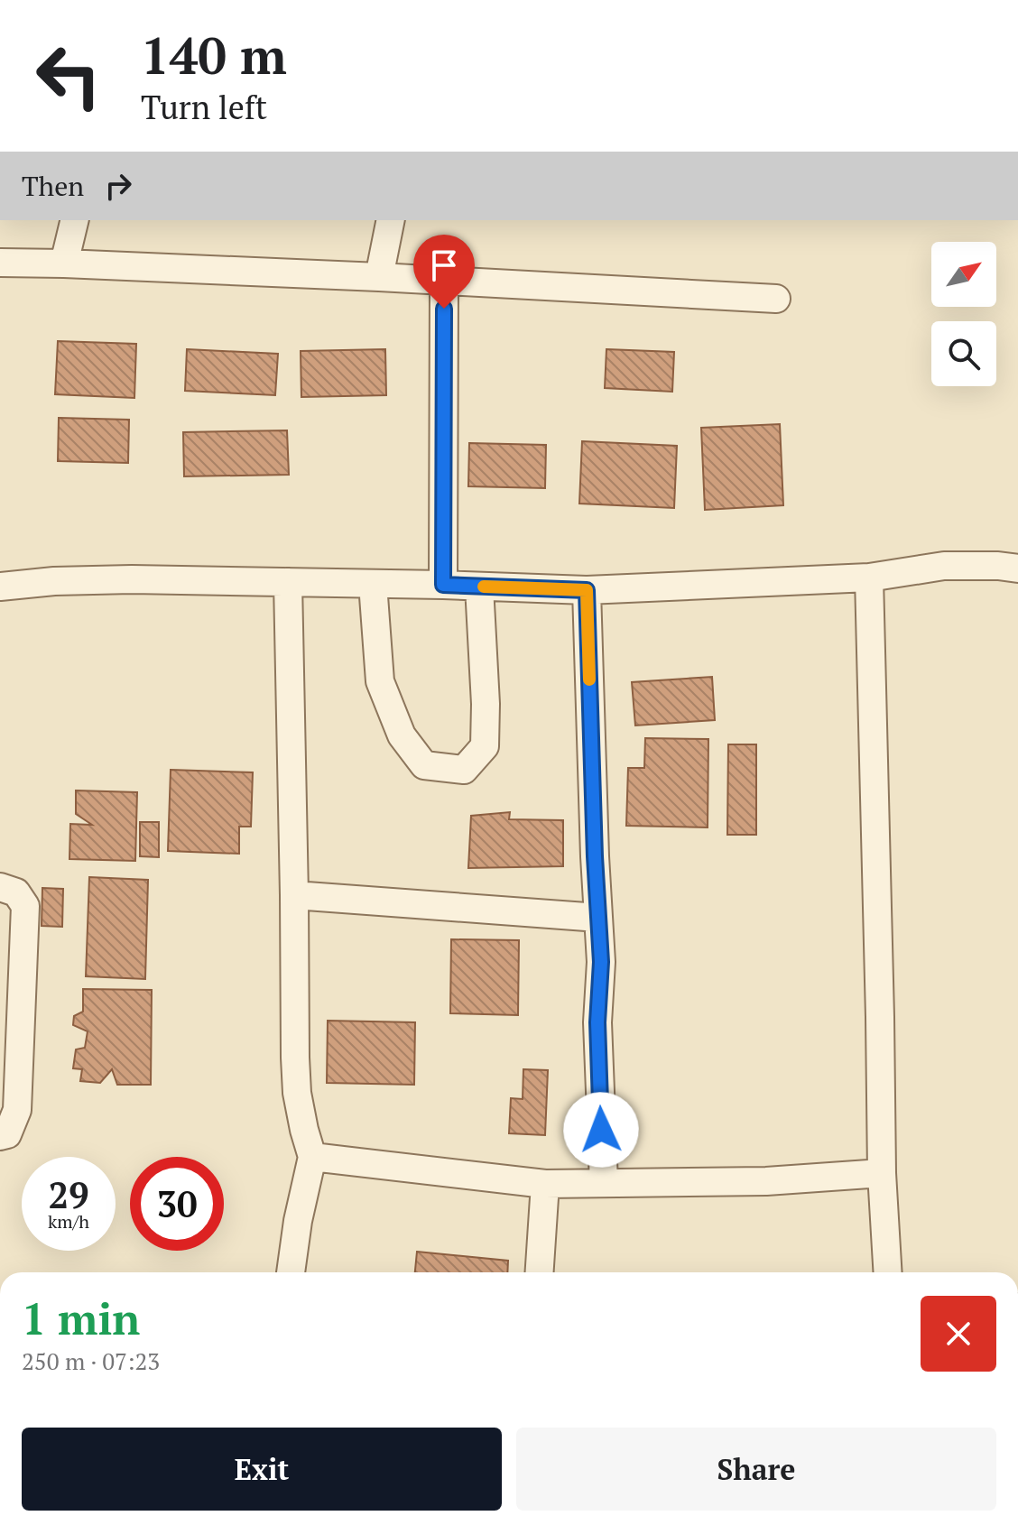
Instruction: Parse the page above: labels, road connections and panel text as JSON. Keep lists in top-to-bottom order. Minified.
{"north":"top right","page":{"turn":["140 m","Turn left"],"then":"Then","speed":"29 km/h","limit":"30","heading":["1 min","250 m · 07:23"],"buttons":["Exit","Share"]}}
